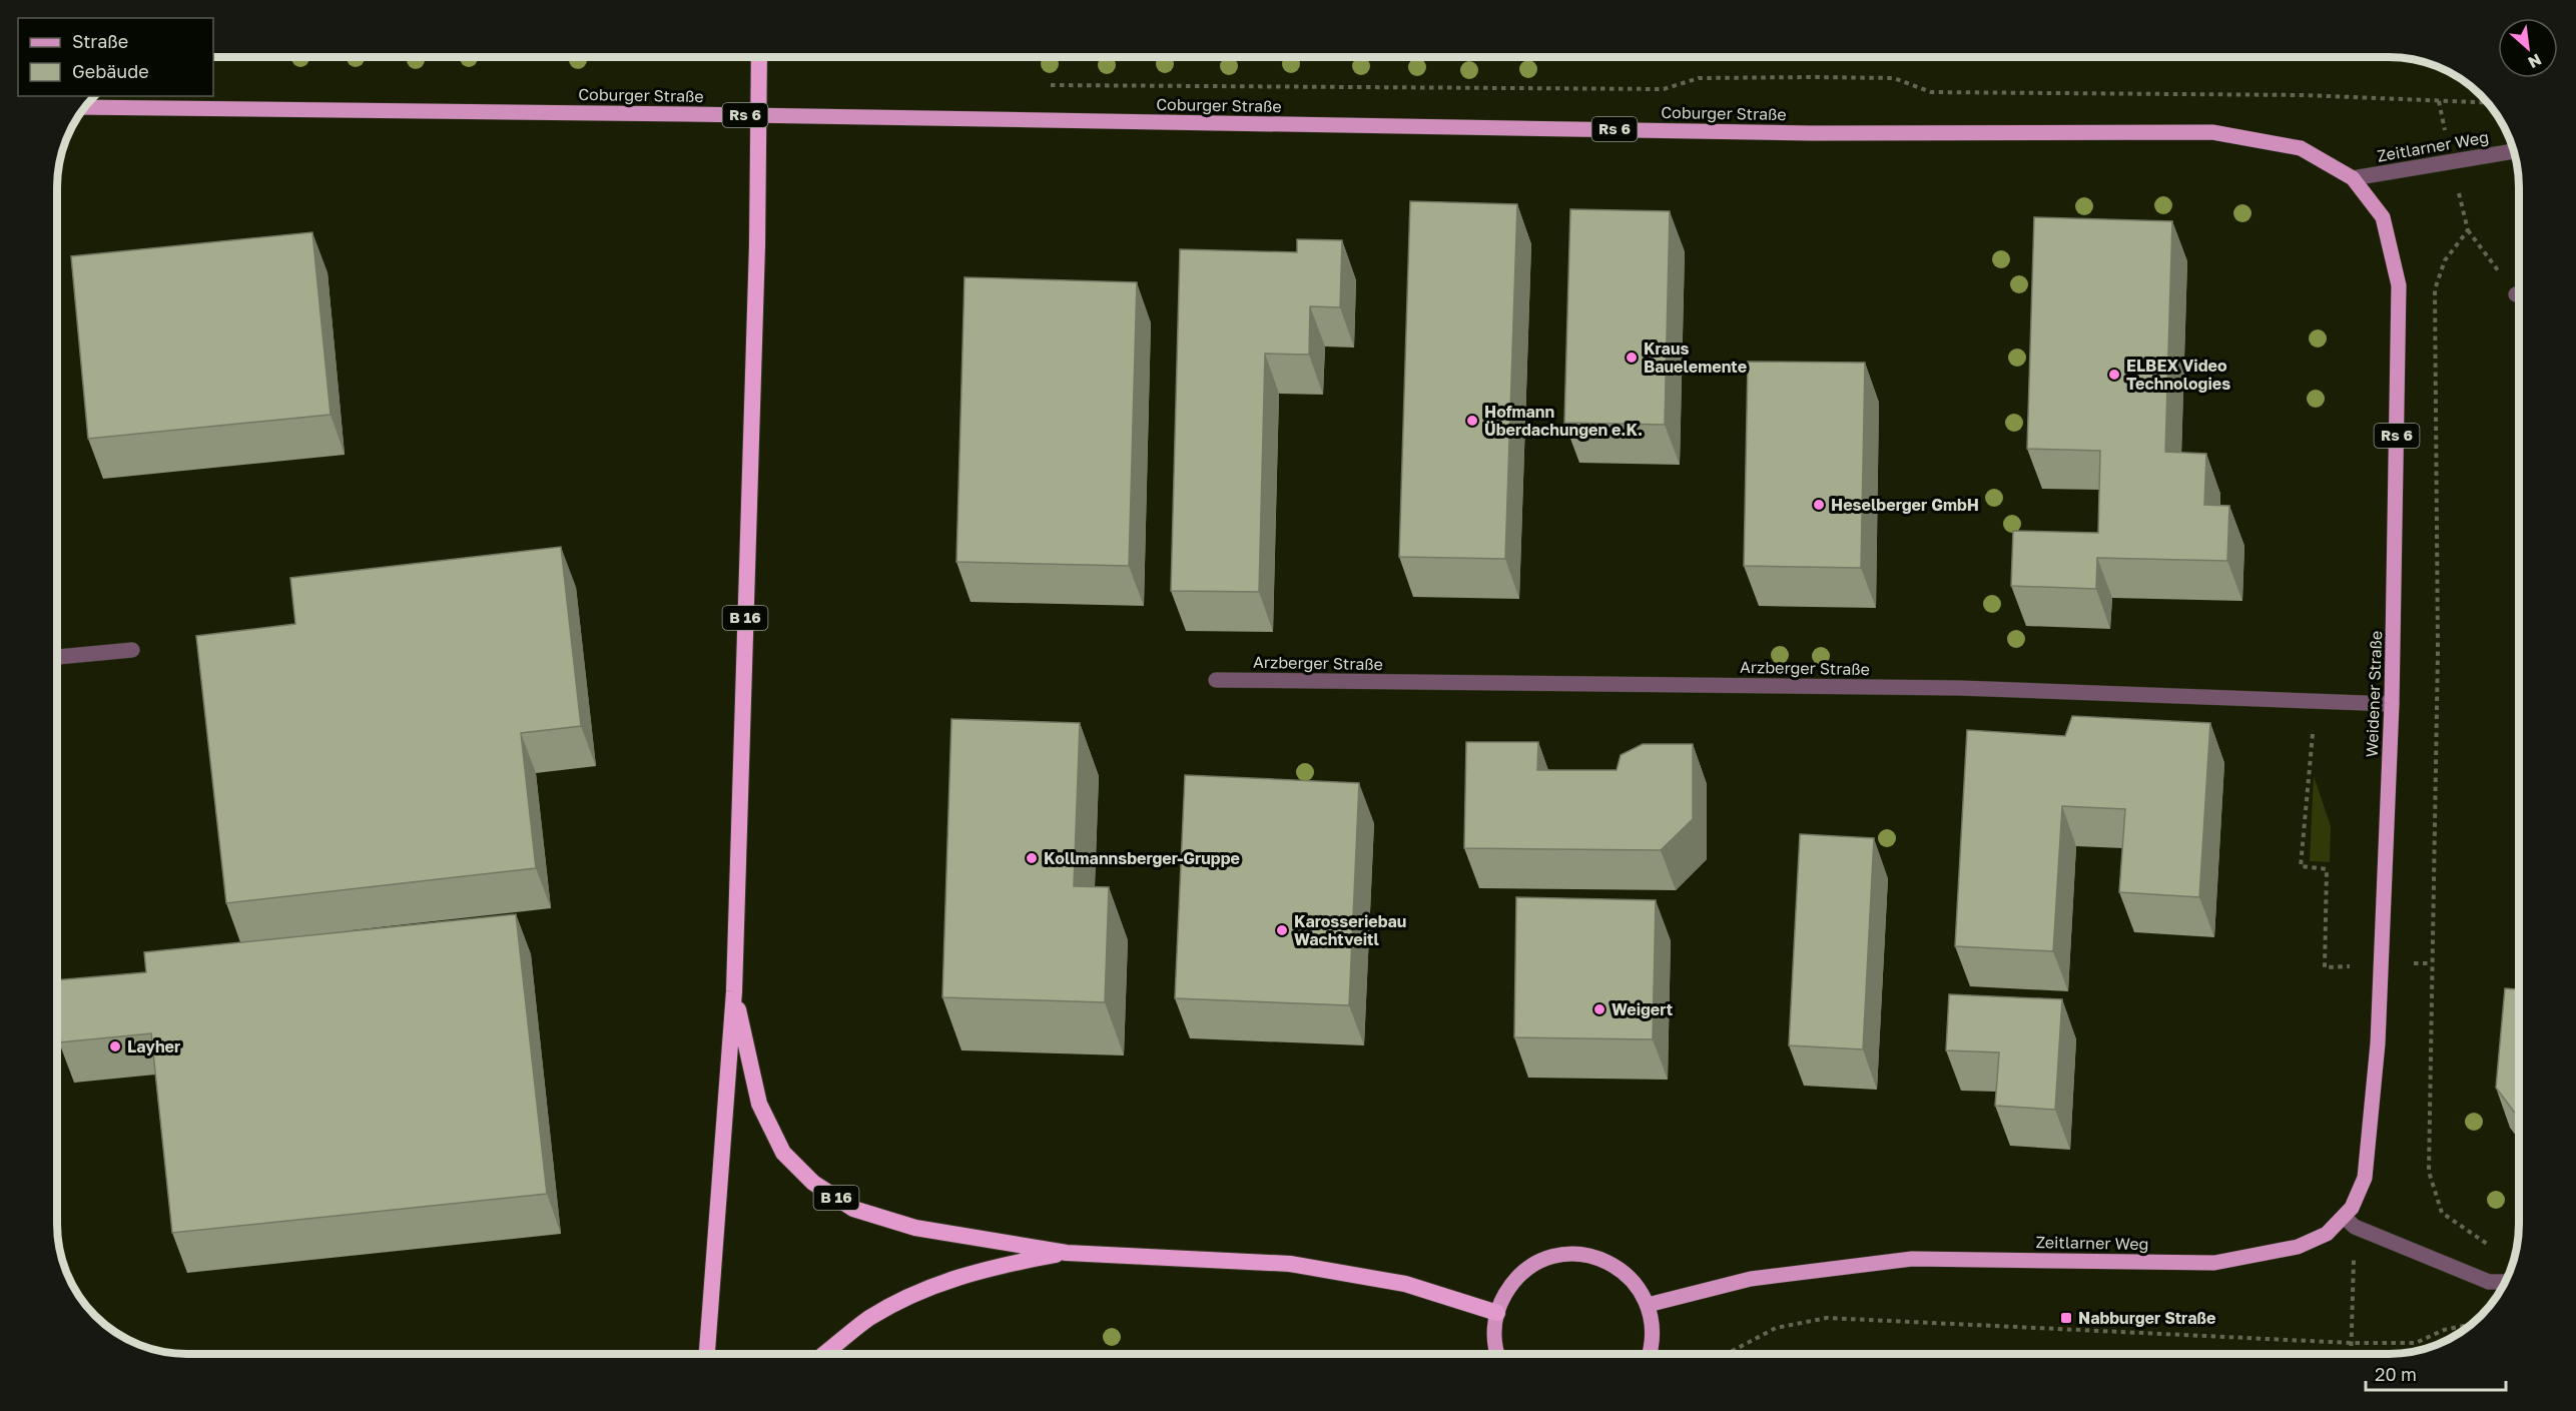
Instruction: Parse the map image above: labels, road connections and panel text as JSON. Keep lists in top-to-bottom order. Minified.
{"streets":{"highway":["B 16"],"main road":["Coburger Straße","Rs 6","Zeitlarner Weg","Weidener Straße"],"street":["Arzberger Straße"]},"crossings":[["Coburger Straße","Zeitlarner Weg"],["Coburger Straße","Weidener Straße"],["Zeitlarner Weg","Weidener Straße"],["Arzberger Straße","Weidener Straße"]],"places":{"other":["Kraus Bauelemente","ELBEX Video Technologies","Hofmann Überdachungen e.K.","Heselberger GmbH","Kollmannsberger-Gruppe","Karosseriebau Wachtveitl","Weigert","Layher"],"transit":["Nabburger Straße"]},"legend":["Straße","Gebäude"],"scale_bar":"20 m","north":"bottom right"}
